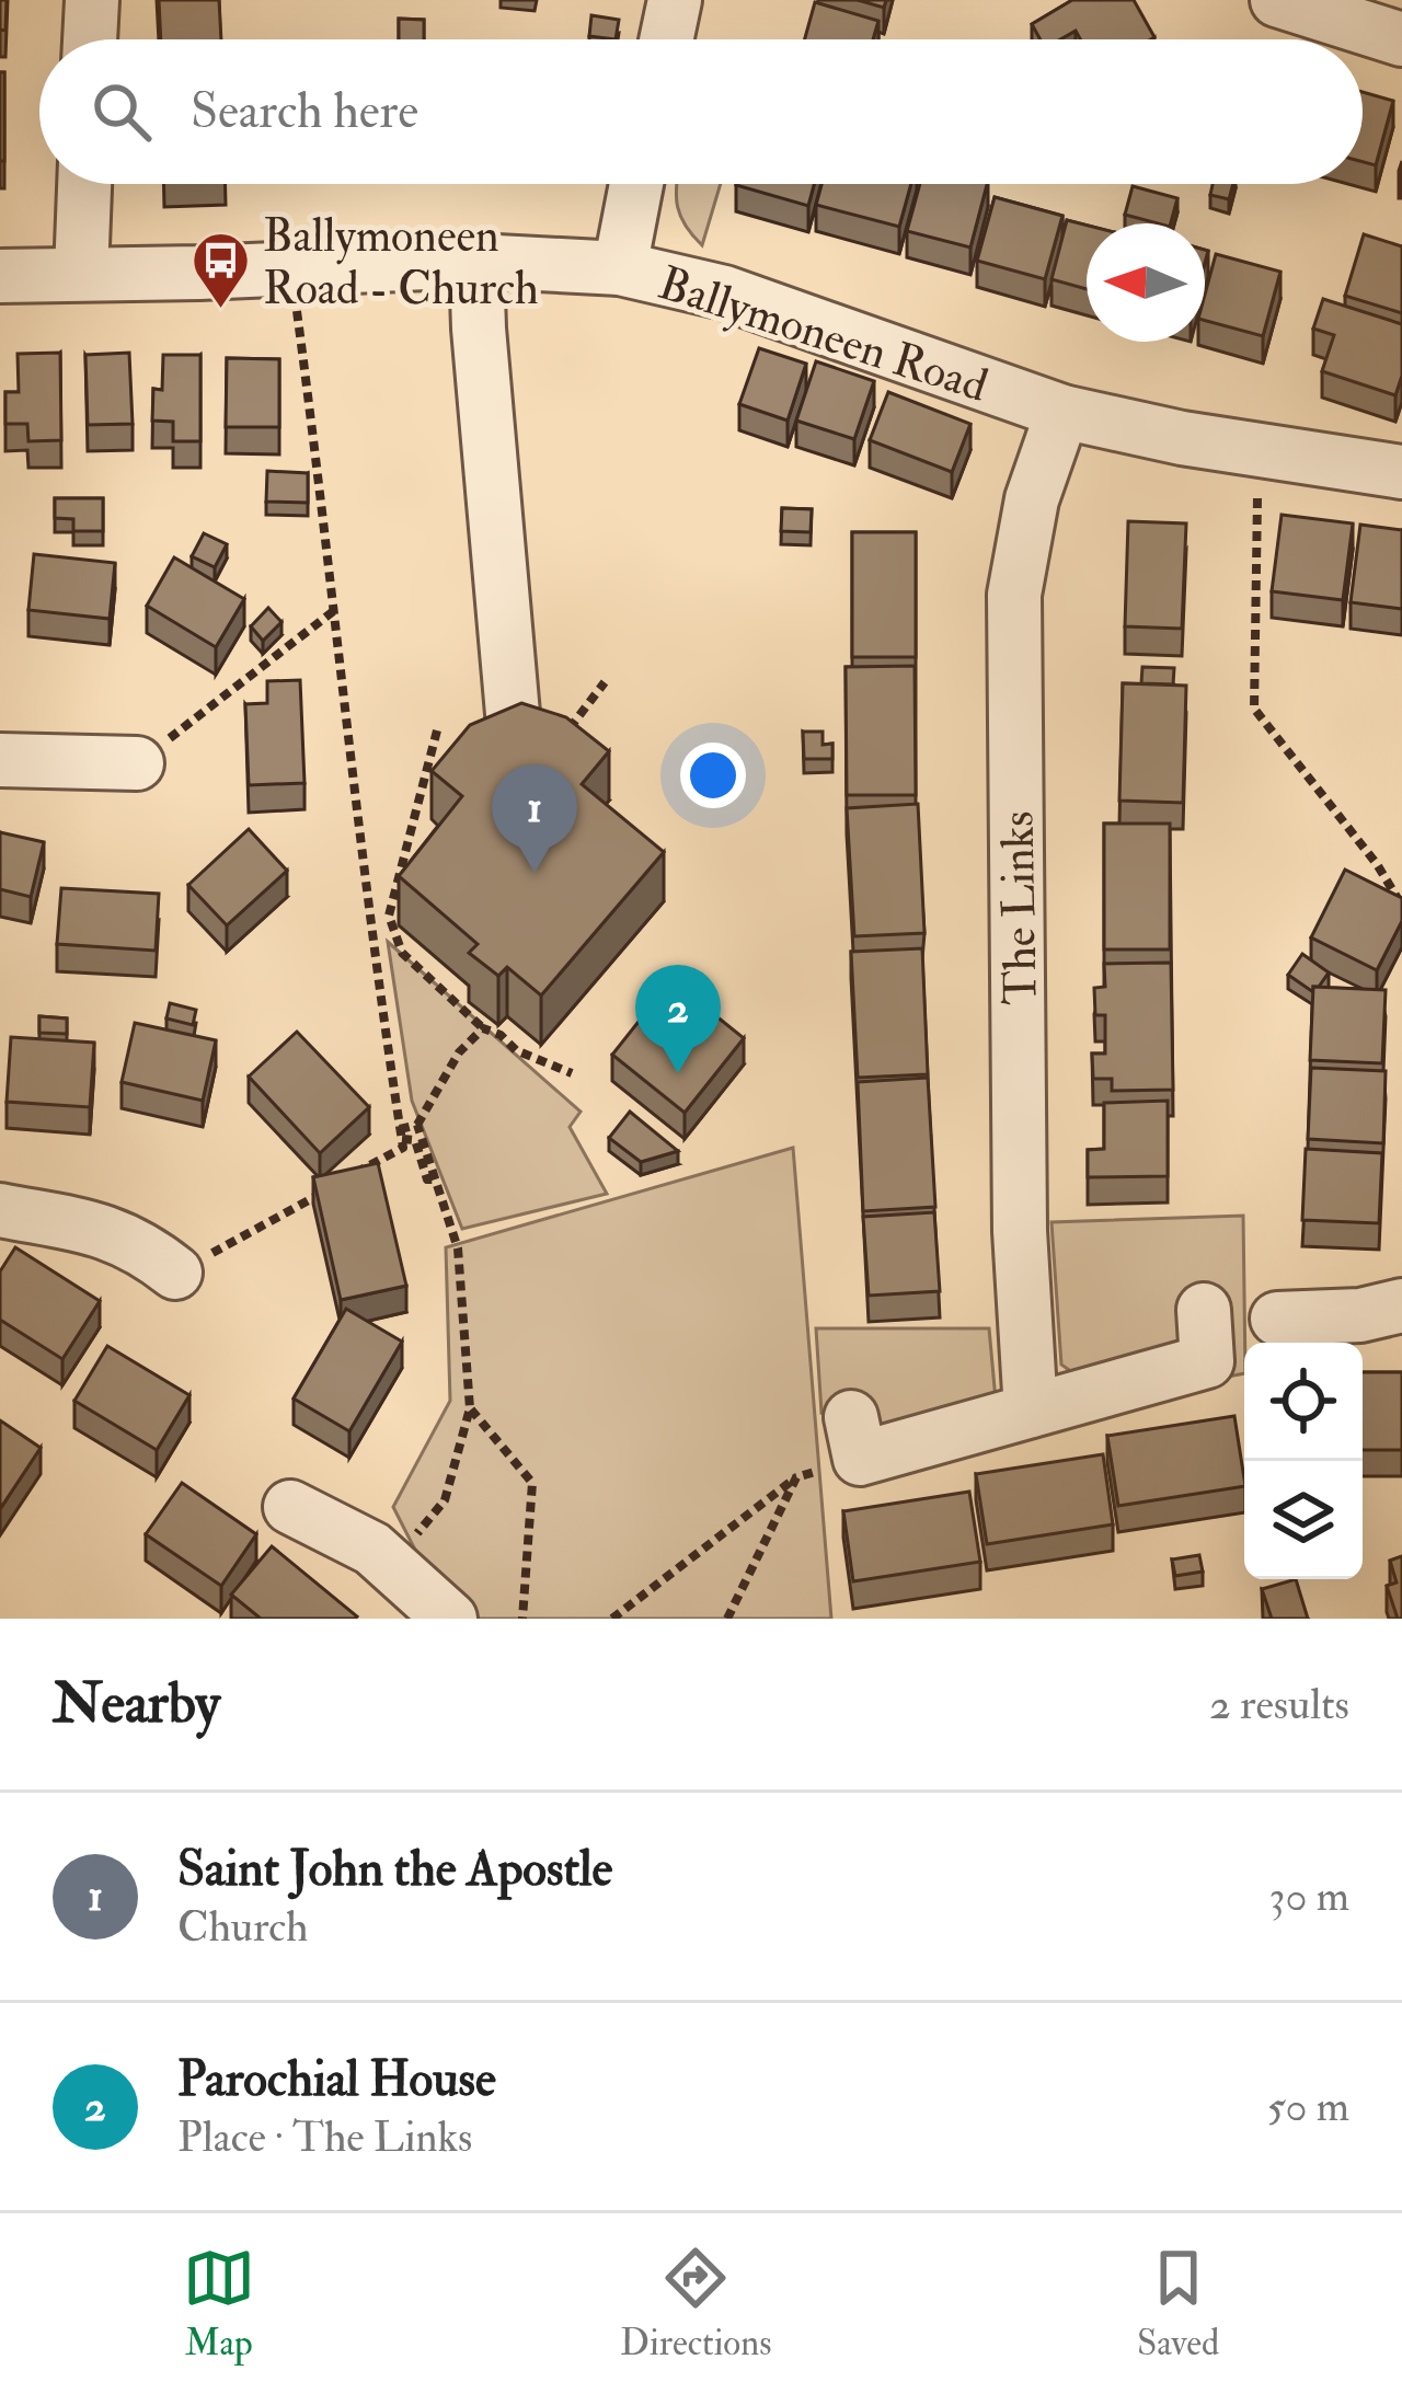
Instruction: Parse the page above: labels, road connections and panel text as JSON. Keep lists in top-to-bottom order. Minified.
{"streets":{"street":["Ballymoneen Road","The Links"]},"crossings":[["Ballymoneen Road","The Links"]],"places":{"bus stop":["Ballymoneen Road - Church"]},"north":"left","page":{"search":"Search here","pins":["1","2"],"heading":["Nearby","2 results"],"list":[{"mark":"1","name":"Saint John the Apostle","note":"Church","value":"30 m"},{"mark":"2","name":"Parochial House","note":"Place · The Links","value":"50 m"}],"nav":["Map","Directions","Saved"]}}
